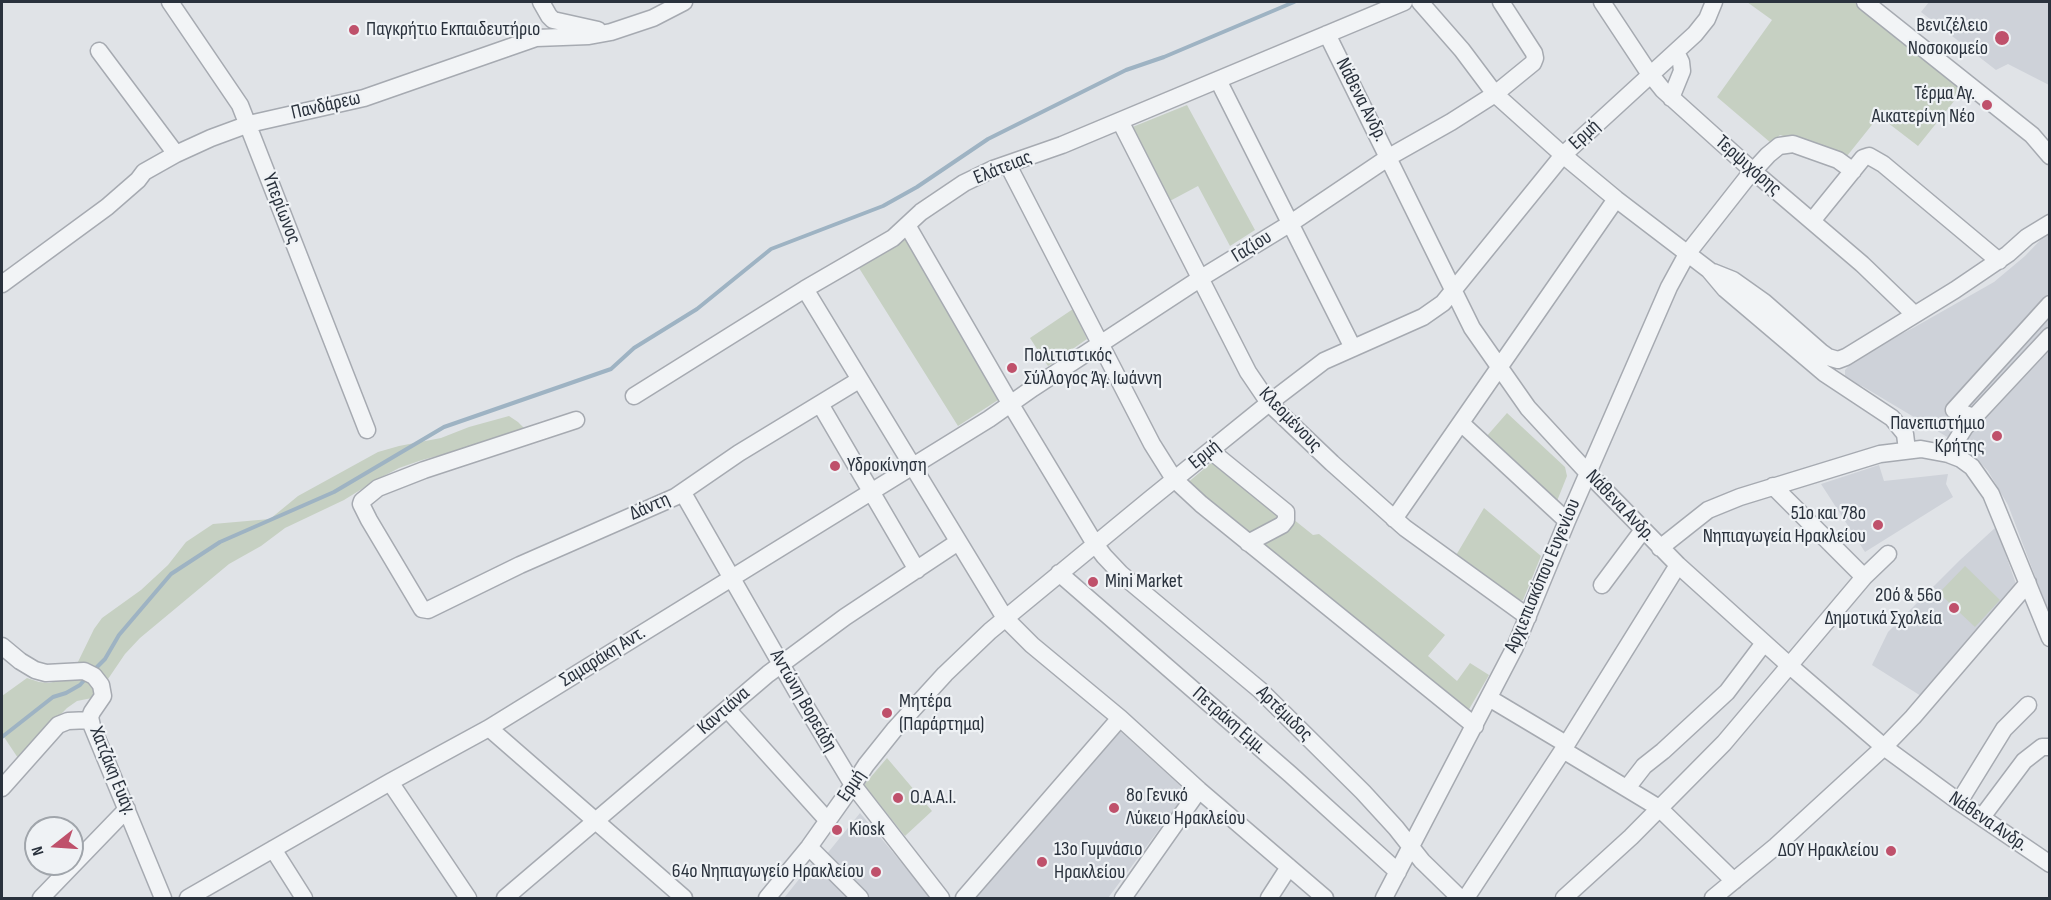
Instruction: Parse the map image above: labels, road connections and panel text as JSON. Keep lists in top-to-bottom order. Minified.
{"streets":{"street":["Νάθενα Ανδρ.","Πανδάρεω","Ερμή","Τερψιχόρης","Ελάτειας","Υπερίωνος","Γαζίου","Κλεομένους","Δάντη","Αρχιεπισκόπου Ευγενίου","Σαμαράκη Αντ.","Αντώνη Βορεάδη","Καντιάνα","Αρτέμιδος","Πετράκη Εμμ.","Χατζάκη Ευάγ."]},"crossings":[["Νάθενα Ανδρ.","Ερμή"],["Νάθενα Ανδρ.","Ελάτειας"],["Νάθενα Ανδρ.","Γαζίου"],["Νάθενα Ανδρ.","Αρχιεπισκόπου Ευγενίου"],["Πανδάρεω","Υπερίωνος"],["Ερμή","Τερψιχόρης"],["Ερμή","Κλεομένους"],["Ερμή","Αντώνη Βορεάδη"],["Ερμή","Αρτέμιδος"],["Ερμή","Πετράκη Εμμ."],["Τερψιχόρης","Αρχιεπισκόπου Ευγενίου"],["Ελάτειας","Κλεομένους"],["Ελάτειας","Αρτέμιδος"],["Γαζίου","Κλεομένους"],["Γαζίου","Σαμαράκη Αντ."],["Γαζίου","Αρτέμιδος"],["Κλεομένους","Αρχιεπισκόπου Ευγενίου"],["Δάντη","Αντώνη Βορεάδη"],["Αρχιεπισκόπου Ευγενίου","Αρτέμιδος"],["Αρχιεπισκόπου Ευγενίου","Πετράκη Εμμ."],["Σαμαράκη Αντ.","Αντώνη Βορεάδη"],["Σαμαράκη Αντ.","Αρτέμιδος"],["Αντώνη Βορεάδη","Καντιάνα"]],"places":["Παγκρήτιο Εκπαιδευτήριο","Βενιζέλειο Νοσοκομείο","Τέρμα Αγ. Αικατερίνη Νέο","Πολιτιστικός Σύλλογος Άγ. Ιωάννη","Πανεπιστήμιο Κρήτης","Υδροκίνηση","51ο και 78ο Νηπιαγωγεία Ηρακλείου","Mini Market","20ό & 56ο Δημοτικά Σχολεία","Μητέρα (Παράρτημα)","Ο.Α.Α.Ι.","8ο Γενικό Λύκειο Ηρακλείου","Kiosk","ΔΟΥ Ηρακλείου","13o Γυμνάσιο Ηρακλείου","64ο Νηπιαγωγείο Ηρακλείου"],"north":"left"}
